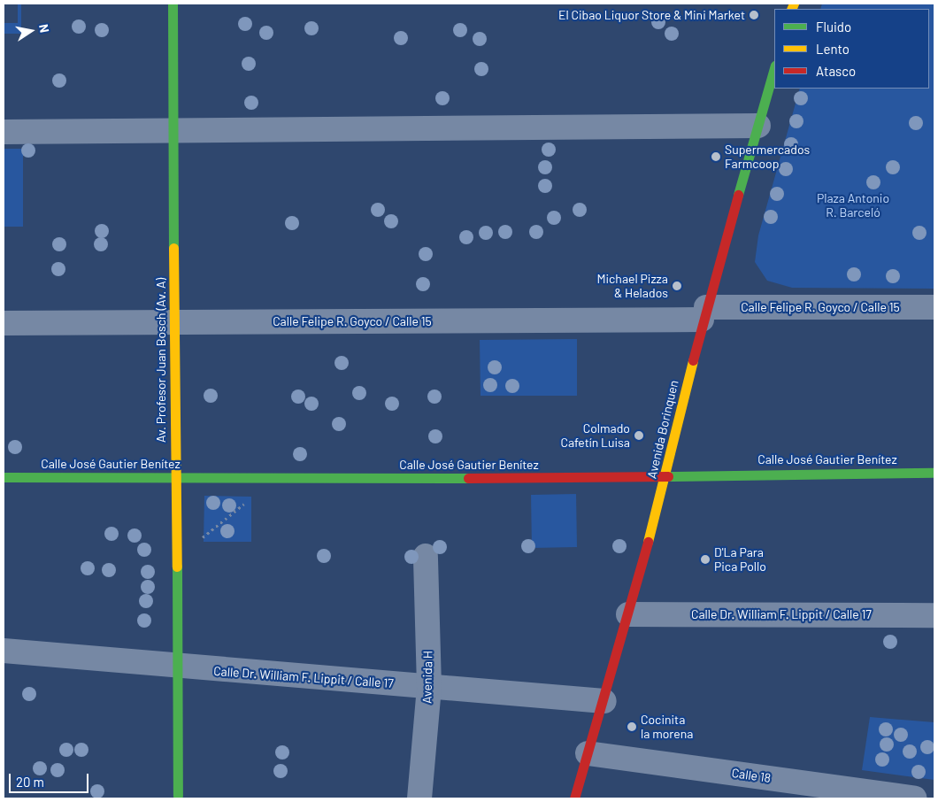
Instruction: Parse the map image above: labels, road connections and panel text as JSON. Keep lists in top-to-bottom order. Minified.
{"streets":{"street":["Calle Felipe R. Goyco / Calle 15","Av. Profesor Juan Bosch (Av. A)","Avenida Borinquen","Calle José Gautier Benítez","Calle Dr. William F. Lippit / Calle 17","Avenida H","Calle 18"]},"crossings":[["Calle Felipe R. Goyco / Calle 15","Av. Profesor Juan Bosch (Av. A)"],["Calle Felipe R. Goyco / Calle 15","Avenida Borinquen"],["Av. Profesor Juan Bosch (Av. A)","Calle José Gautier Benítez"],["Av. Profesor Juan Bosch (Av. A)","Calle Dr. William F. Lippit / Calle 17"],["Avenida Borinquen","Calle José Gautier Benítez"],["Avenida Borinquen","Calle Dr. William F. Lippit / Calle 17"],["Avenida Borinquen","Calle 18"],["Calle Dr. William F. Lippit / Calle 17","Avenida H"]],"parks":["Plaza Antonio R. Barceló"],"places":["El Cibao Liquor Store & Mini Market","Supermercados Farmcoop","Michael Pizza & Helados","Colmado Cafetín Luisa","D'La Para Pica Pollo","Cocinita la morena"],"legend":["Fluido","Lento","Atasco"],"scale_bar":"20 m","north":"right"}
